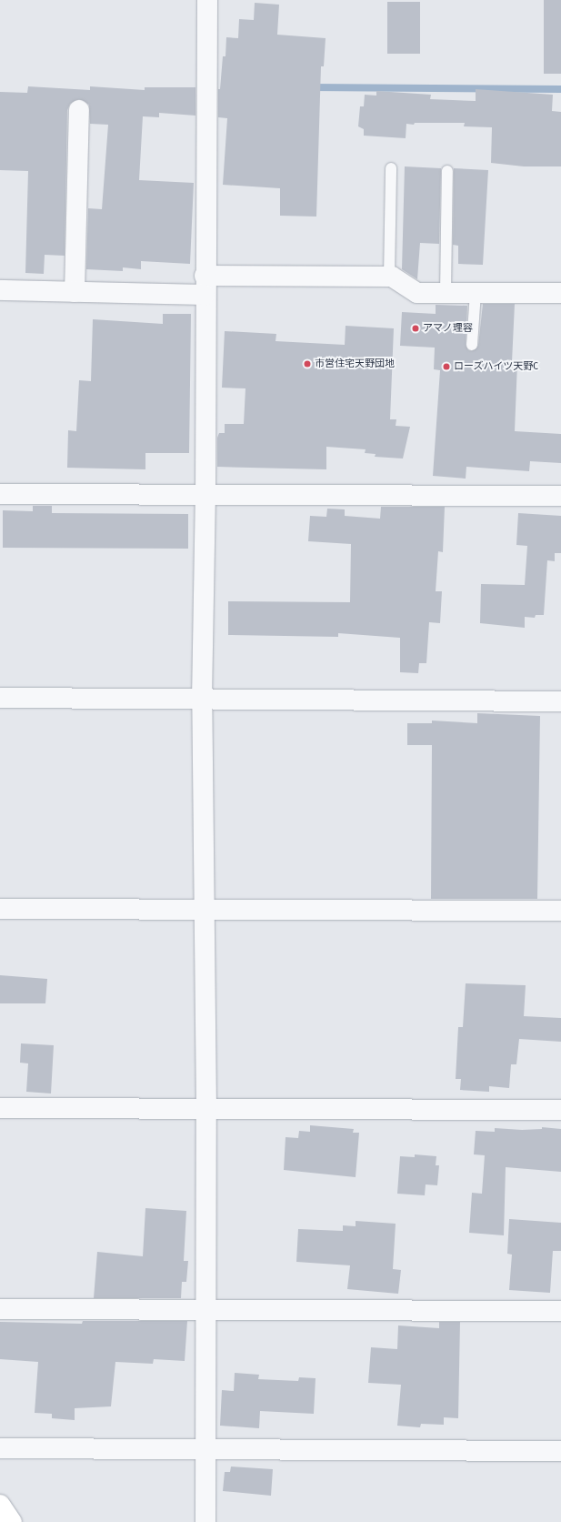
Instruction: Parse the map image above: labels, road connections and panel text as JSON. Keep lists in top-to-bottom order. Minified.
{"places":["アマノ理容","市営住宅天野団地","ローズハイツ天野C"]}
